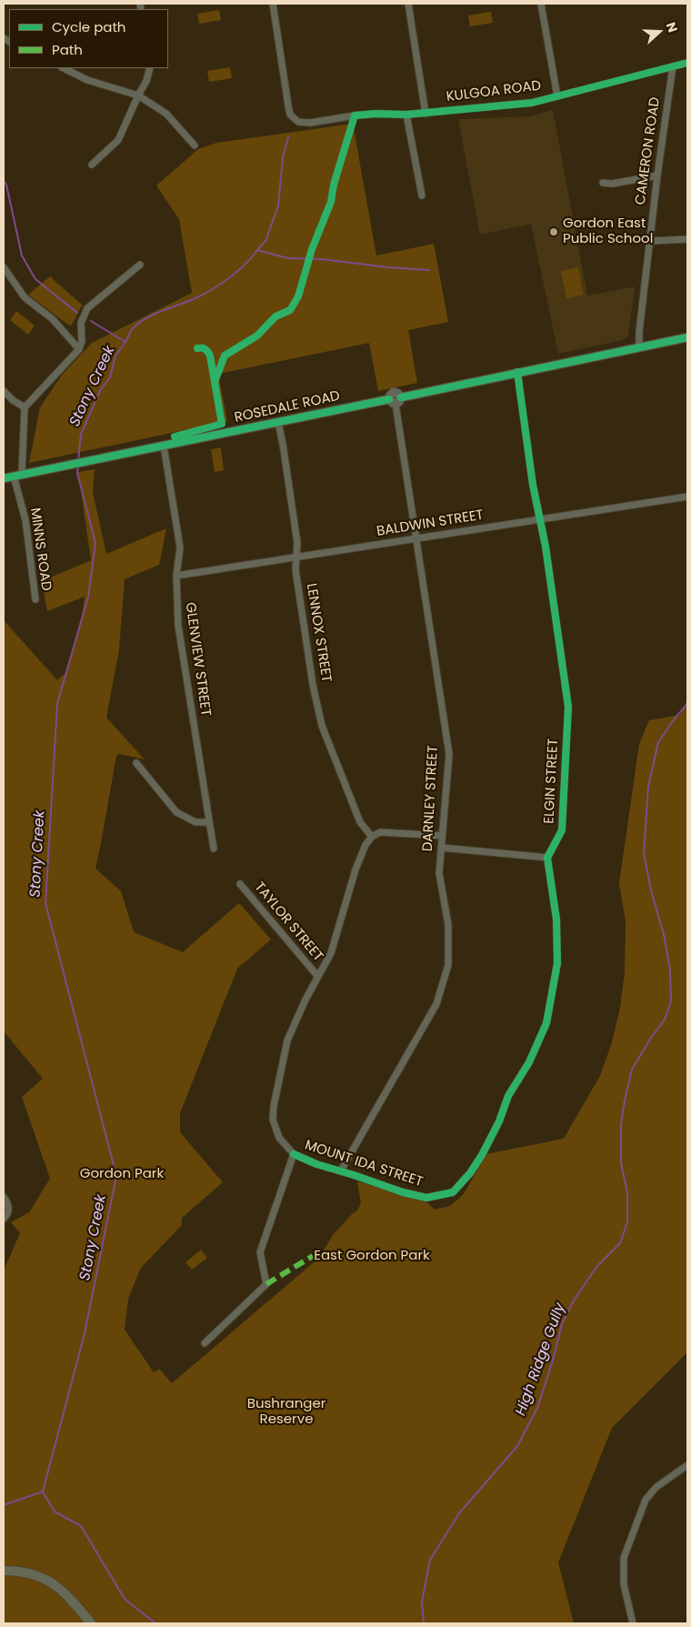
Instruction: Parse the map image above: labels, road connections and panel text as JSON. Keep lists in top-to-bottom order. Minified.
{"streets":{"street":["KULGOA ROAD","CAMERON ROAD","ROSEDALE ROAD","BALDWIN STREET","MINNS ROAD","LENNOX STREET","GLENVIEW STREET","ELGIN STREET","DARNLEY STREET","TAYLOR STREET","MOUNT IDA STREET"]},"crossings":[["KULGOA ROAD","CAMERON ROAD"],["CAMERON ROAD","ROSEDALE ROAD"],["ROSEDALE ROAD","MINNS ROAD"],["ROSEDALE ROAD","LENNOX STREET"],["ROSEDALE ROAD","GLENVIEW STREET"],["ROSEDALE ROAD","ELGIN STREET"],["ROSEDALE ROAD","DARNLEY STREET"],["BALDWIN STREET","LENNOX STREET"],["BALDWIN STREET","GLENVIEW STREET"],["BALDWIN STREET","ELGIN STREET"],["BALDWIN STREET","DARNLEY STREET"],["ELGIN STREET","MOUNT IDA STREET"],["DARNLEY STREET","MOUNT IDA STREET"]],"water":["Stony Creek","High Ridge Gully"],"parks":["Gordon Park","East Gordon Park","Bushranger Reserve"],"places":["Gordon East Public School"],"legend":["Cycle path","Path"],"north":"right"}
